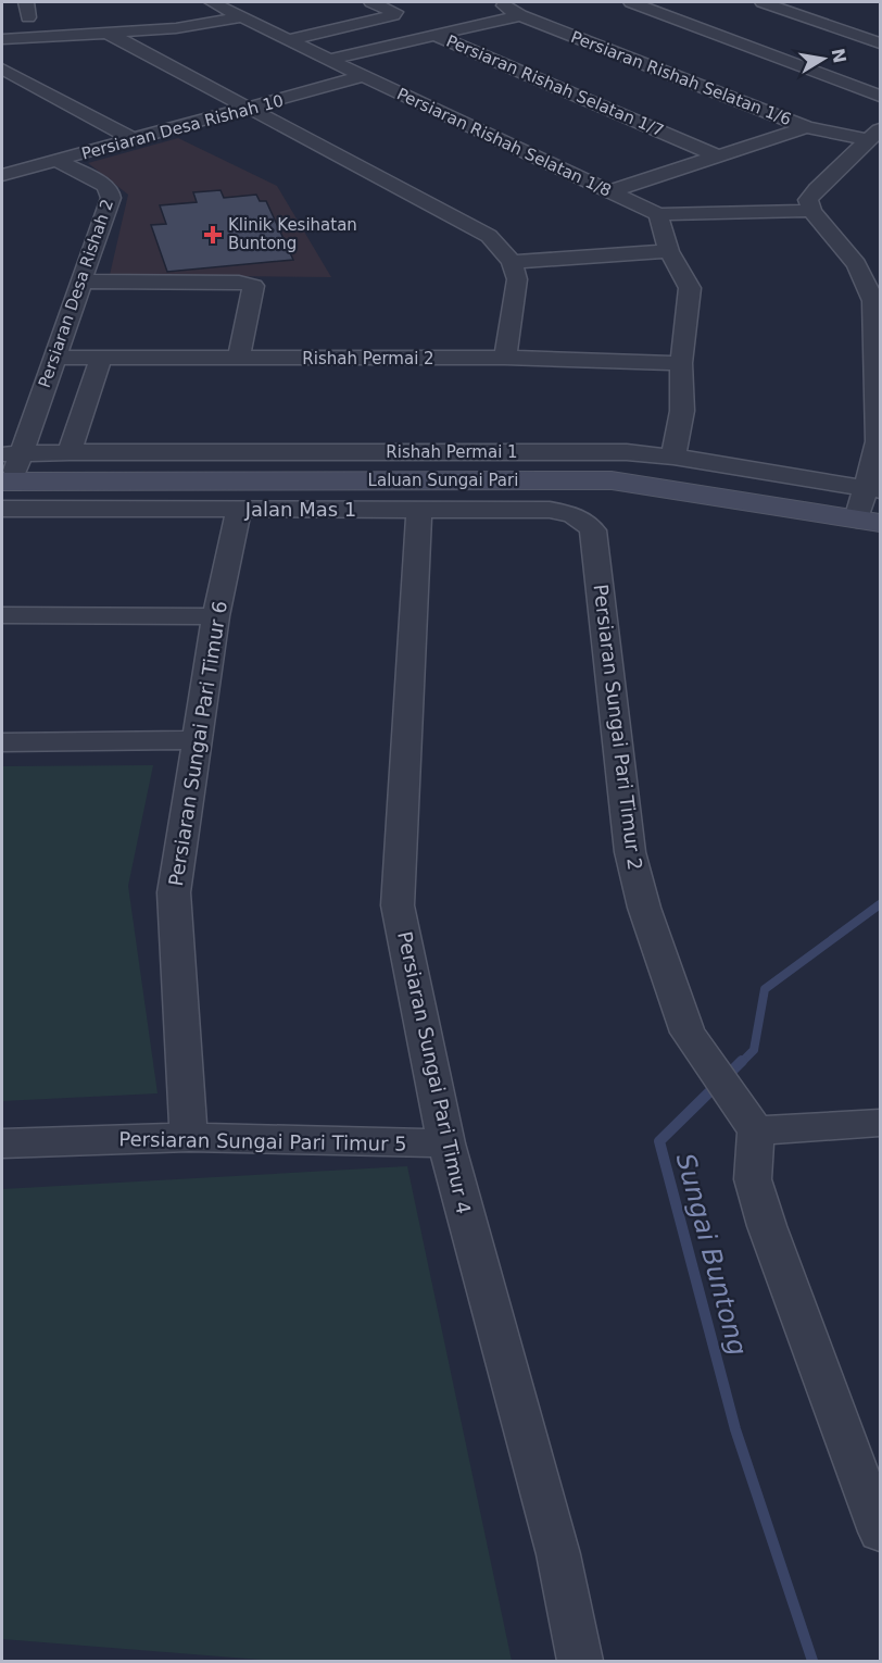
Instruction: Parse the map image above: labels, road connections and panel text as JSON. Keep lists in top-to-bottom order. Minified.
{"streets":{"main road":["Laluan Sungai Pari"],"street":["Persiaran Rishah Selatan 1/6","Persiaran Rishah Selatan 1/7","Persiaran Desa Rishah 10","Persiaran Rishah Selatan 1/8","Persiaran Desa Rishah 2","Rishah Permai 2","Rishah Permai 1","Jalan Mas 1","Persiaran Sungai Pari Timur 2","Persiaran Sungai Pari Timur 6","Persiaran Sungai Pari Timur 4","Persiaran Sungai Pari Timur 5"]},"crossings":[["Persiaran Rishah Selatan 1/6","Persiaran Rishah Selatan 1/7"],["Persiaran Desa Rishah 10","Persiaran Rishah Selatan 1/8"],["Persiaran Desa Rishah 10","Persiaran Desa Rishah 2"],["Persiaran Desa Rishah 2","Rishah Permai 2"],["Persiaran Desa Rishah 2","Rishah Permai 1"],["Persiaran Desa Rishah 2","Laluan Sungai Pari"],["Jalan Mas 1","Persiaran Sungai Pari Timur 2"],["Jalan Mas 1","Persiaran Sungai Pari Timur 6"],["Jalan Mas 1","Persiaran Sungai Pari Timur 4"],["Persiaran Sungai Pari Timur 6","Persiaran Sungai Pari Timur 5"],["Persiaran Sungai Pari Timur 4","Persiaran Sungai Pari Timur 5"]],"water":["Sungai Buntong"],"places":{"health":["Klinik Kesihatan Buntong"]},"north":"right"}
